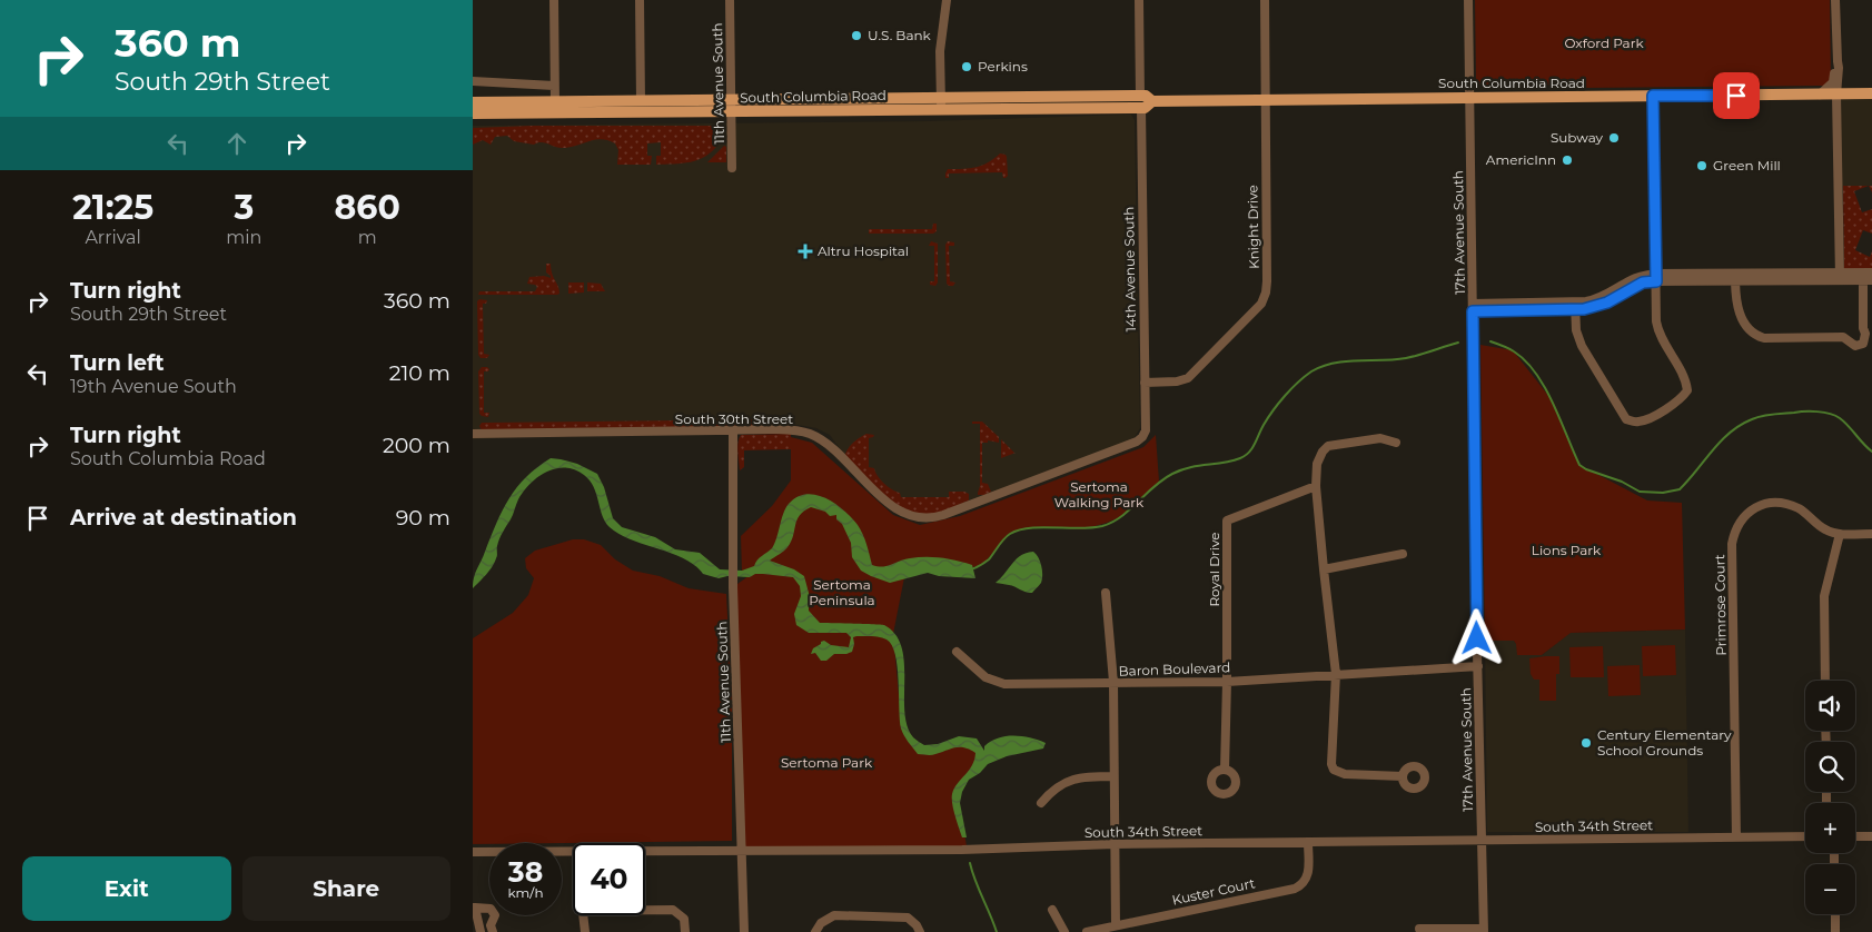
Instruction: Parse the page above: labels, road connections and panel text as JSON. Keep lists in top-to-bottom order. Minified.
{"streets":{"main road":["South Columbia Road"],"street":["11th Avenue South","Knight Drive","17th Avenue South","14th Avenue South","South 30th Street","Royal Drive","Primrose Court","Baron Boulevard","South 34th Street","Kuster Court"]},"crossings":[["11th Avenue South","South Columbia Road"],["11th Avenue South","South 30th Street"],["11th Avenue South","South 34th Street"],["South Columbia Road","Knight Drive"],["South Columbia Road","17th Avenue South"],["South Columbia Road","14th Avenue South"],["Knight Drive","14th Avenue South"],["17th Avenue South","Baron Boulevard"],["17th Avenue South","South 34th Street"],["14th Avenue South","South 30th Street"],["Royal Drive","Baron Boulevard"],["Primrose Court","South 34th Street"],["Baron Boulevard","South 34th Street"],["Baron Boulevard","Kuster Court"],["South 34th Street","Kuster Court"]],"parks":["Oxford Park","Sertoma Walking Park","Lions Park","Sertoma Peninsula","Sertoma Park"],"places":{"other":["U.S. Bank","Perkins","Subway","AmericInn","Green Mill","Century Elementary School Grounds"],"health":["Altru Hospital"]},"page":{"turn":["360 m","South 29th Street"],"eta":["21:25","Arrival","3","min","860","m"],"list":[{"name":"Turn right","note":"South 29th Street","value":"360 m"},{"name":"Turn left","note":"19th Avenue South","value":"210 m"},{"name":"Turn right","note":"South Columbia Road","value":"200 m"},{"name":"Arrive at destination","value":"90 m"}],"map_buttons":["+","−"],"speed":"38 km/h","limit":"40","buttons":["Exit","Share"]}}
